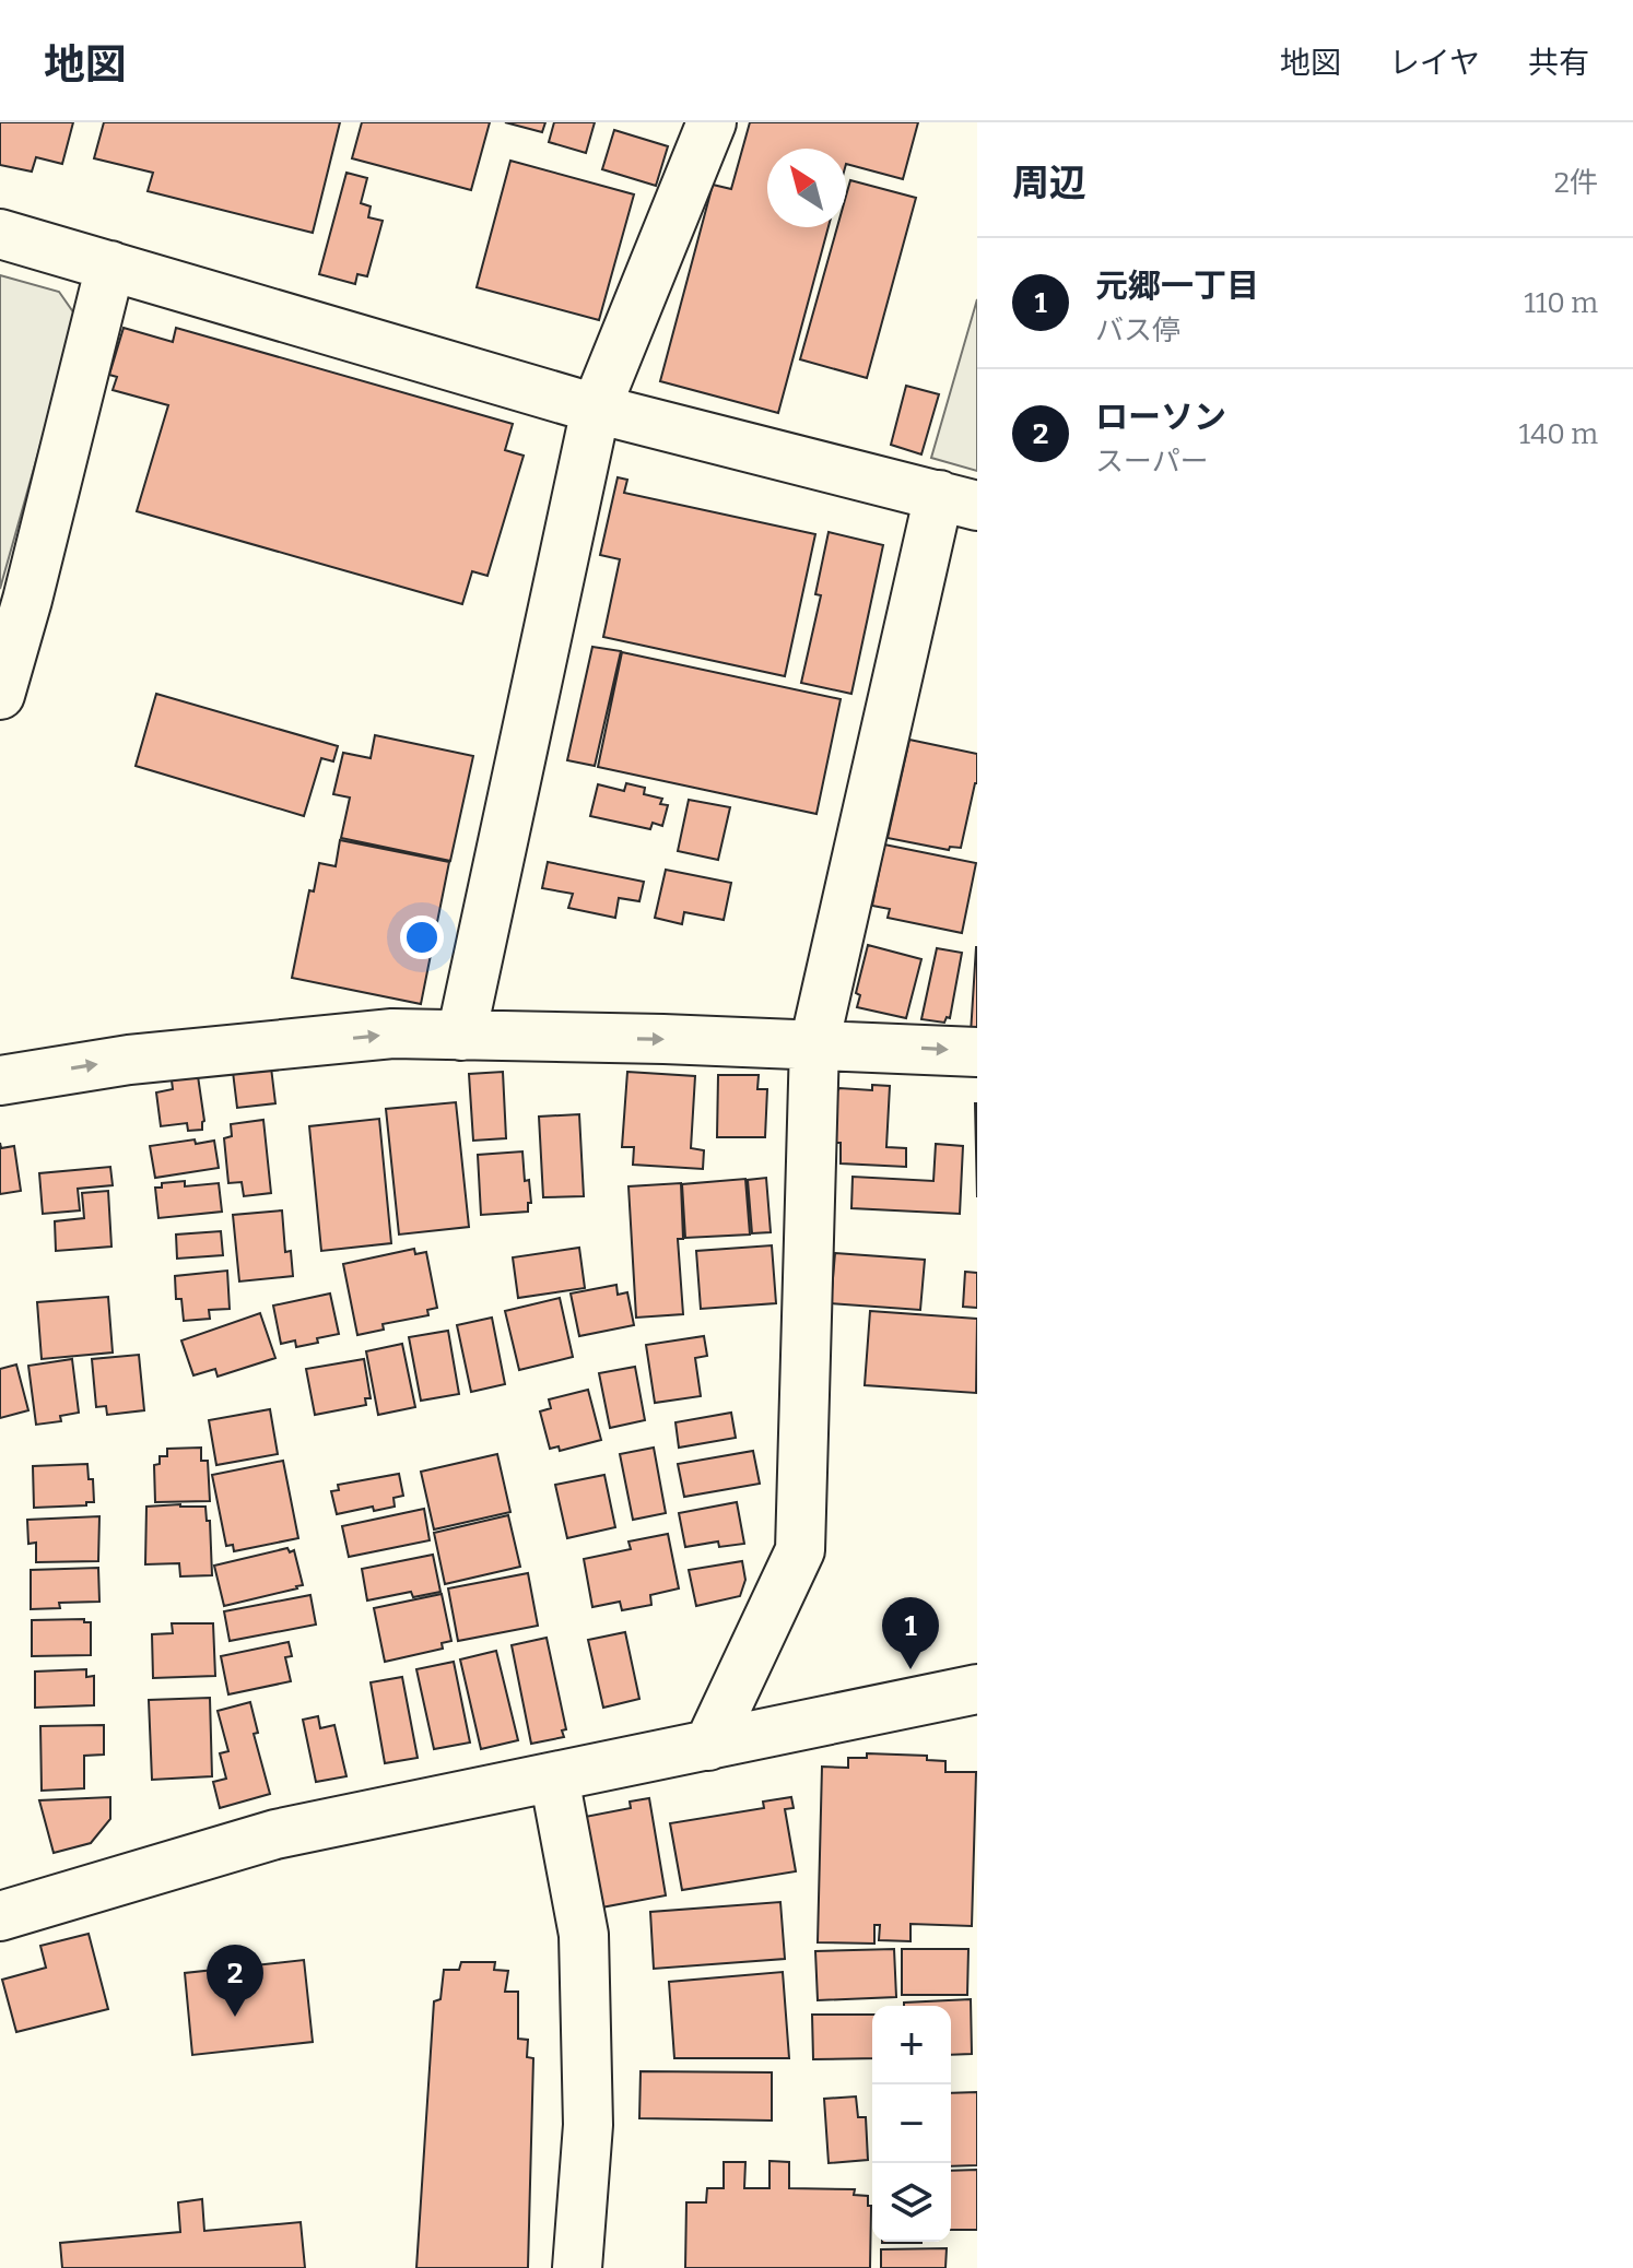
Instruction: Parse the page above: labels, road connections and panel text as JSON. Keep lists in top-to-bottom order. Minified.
{"north":"top left","page":{"header":"地図","nav":["地図","レイヤ","共有"],"heading":["周辺","2件"],"list":[{"mark":"1","name":"元郷一丁目","note":"バス停","value":"110 m"},{"mark":"2","name":"ローソン","note":"スーパー","value":"140 m"}],"pins":["1","2"],"map_buttons":["+","−"]}}
